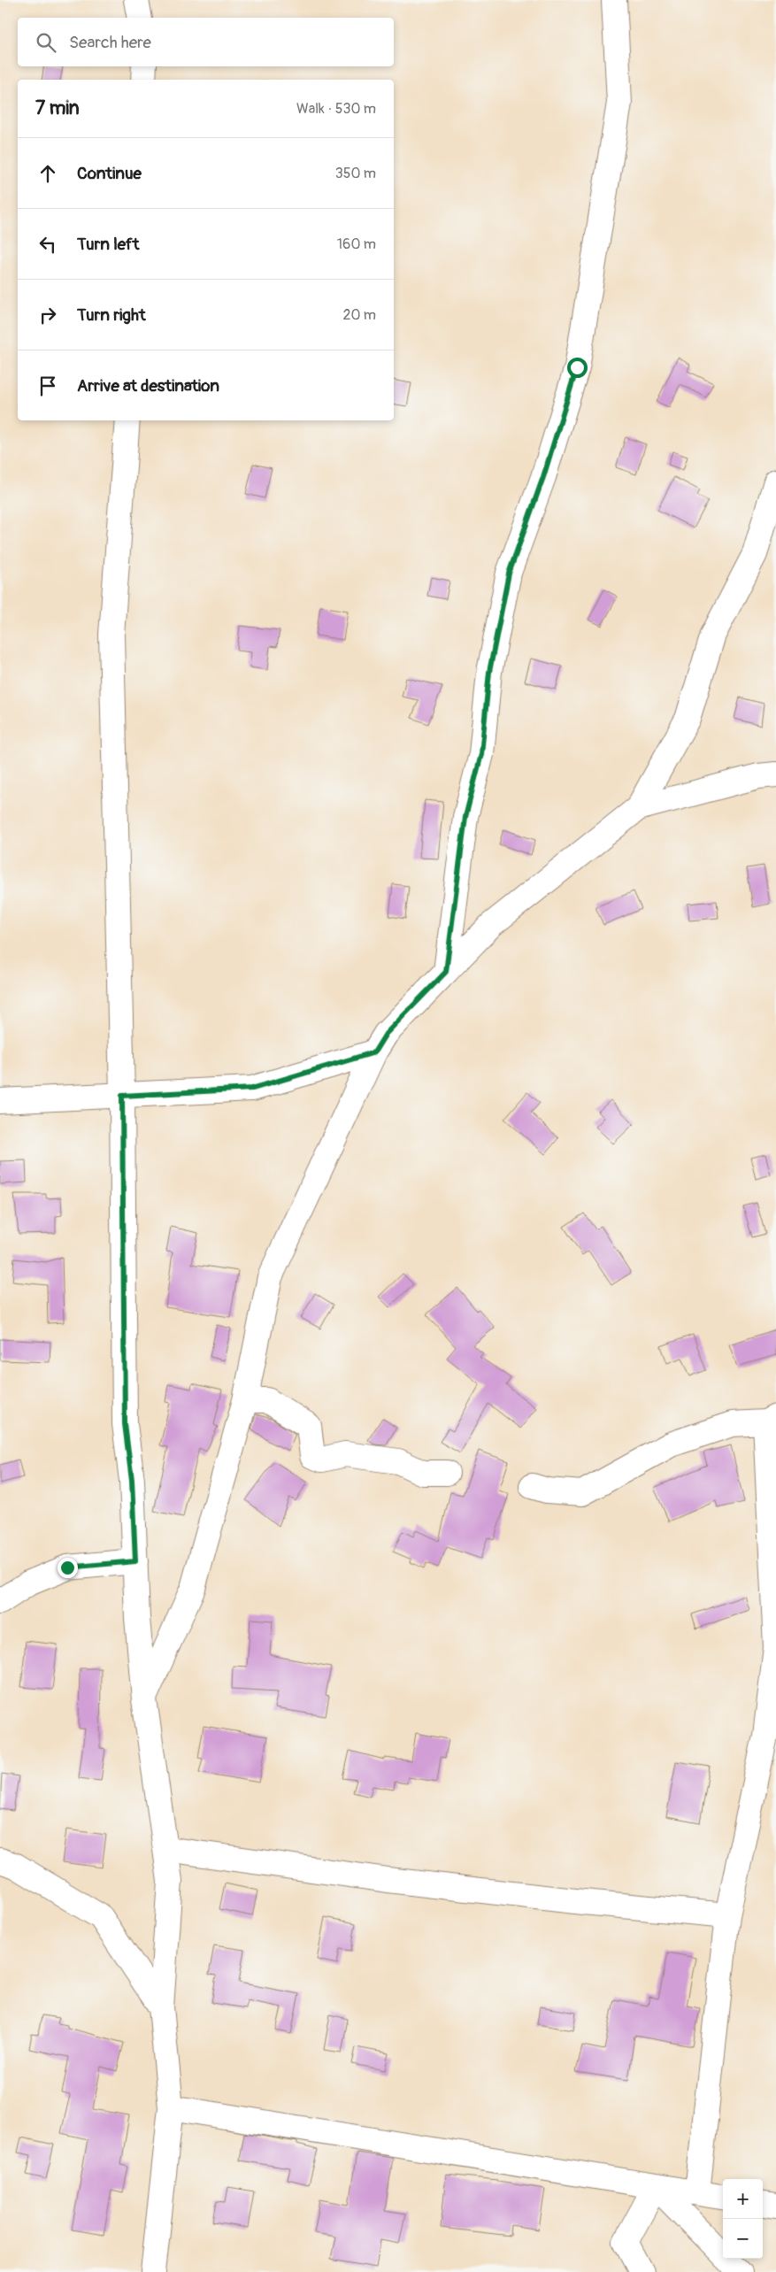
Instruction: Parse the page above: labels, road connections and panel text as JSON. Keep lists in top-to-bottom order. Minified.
{"page":{"search":"Search here","heading":["7 min","Walk · 530 m"],"list":[["Continue","350 m"],["Turn left","160 m"],["Turn right","20 m"],"Arrive at destination"],"map_buttons":["+","−"]}}
